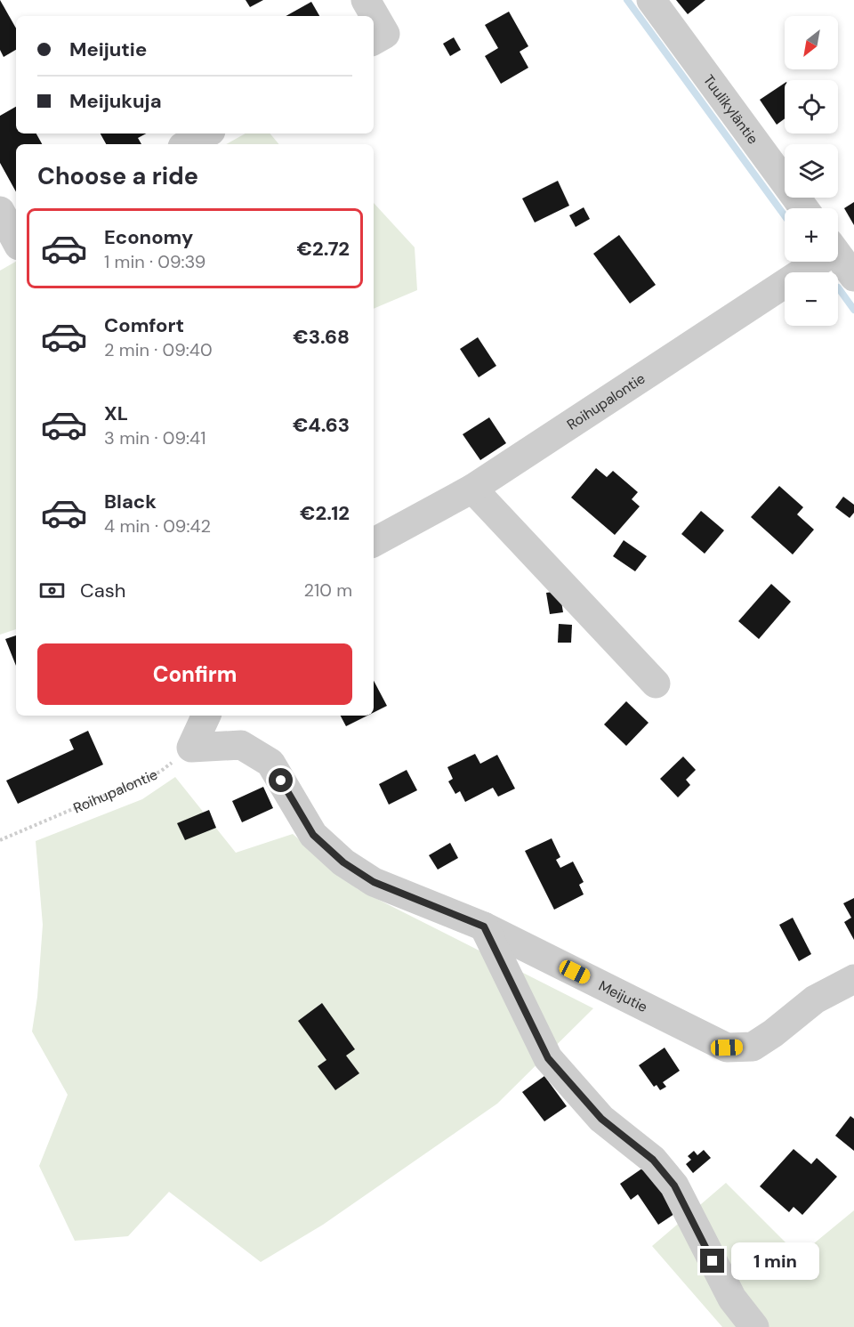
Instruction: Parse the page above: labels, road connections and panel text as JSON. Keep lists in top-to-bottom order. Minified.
{"streets":{"street":["Tuulikyläntie","Roihupalontie","Meijutie"]},"crossings":[["Roihupalontie","Meijutie"]],"north":"bottom left","page":{"map_buttons":["+","−"],"banner":["Meijutie","Meijukuja"],"heading":"Choose a ride","list":[{"name":"Economy","note":"1 min · 09:39","value":"€2.72"},{"name":"Comfort","note":"2 min · 09:40","value":"€3.68"},{"name":"XL","note":"3 min · 09:41","value":"€4.63"},{"name":"Black","note":"4 min · 09:42","value":"€2.12"}],"pay":["Cash","210 m"],"buttons":"Confirm","bubble":"1 min"}}
